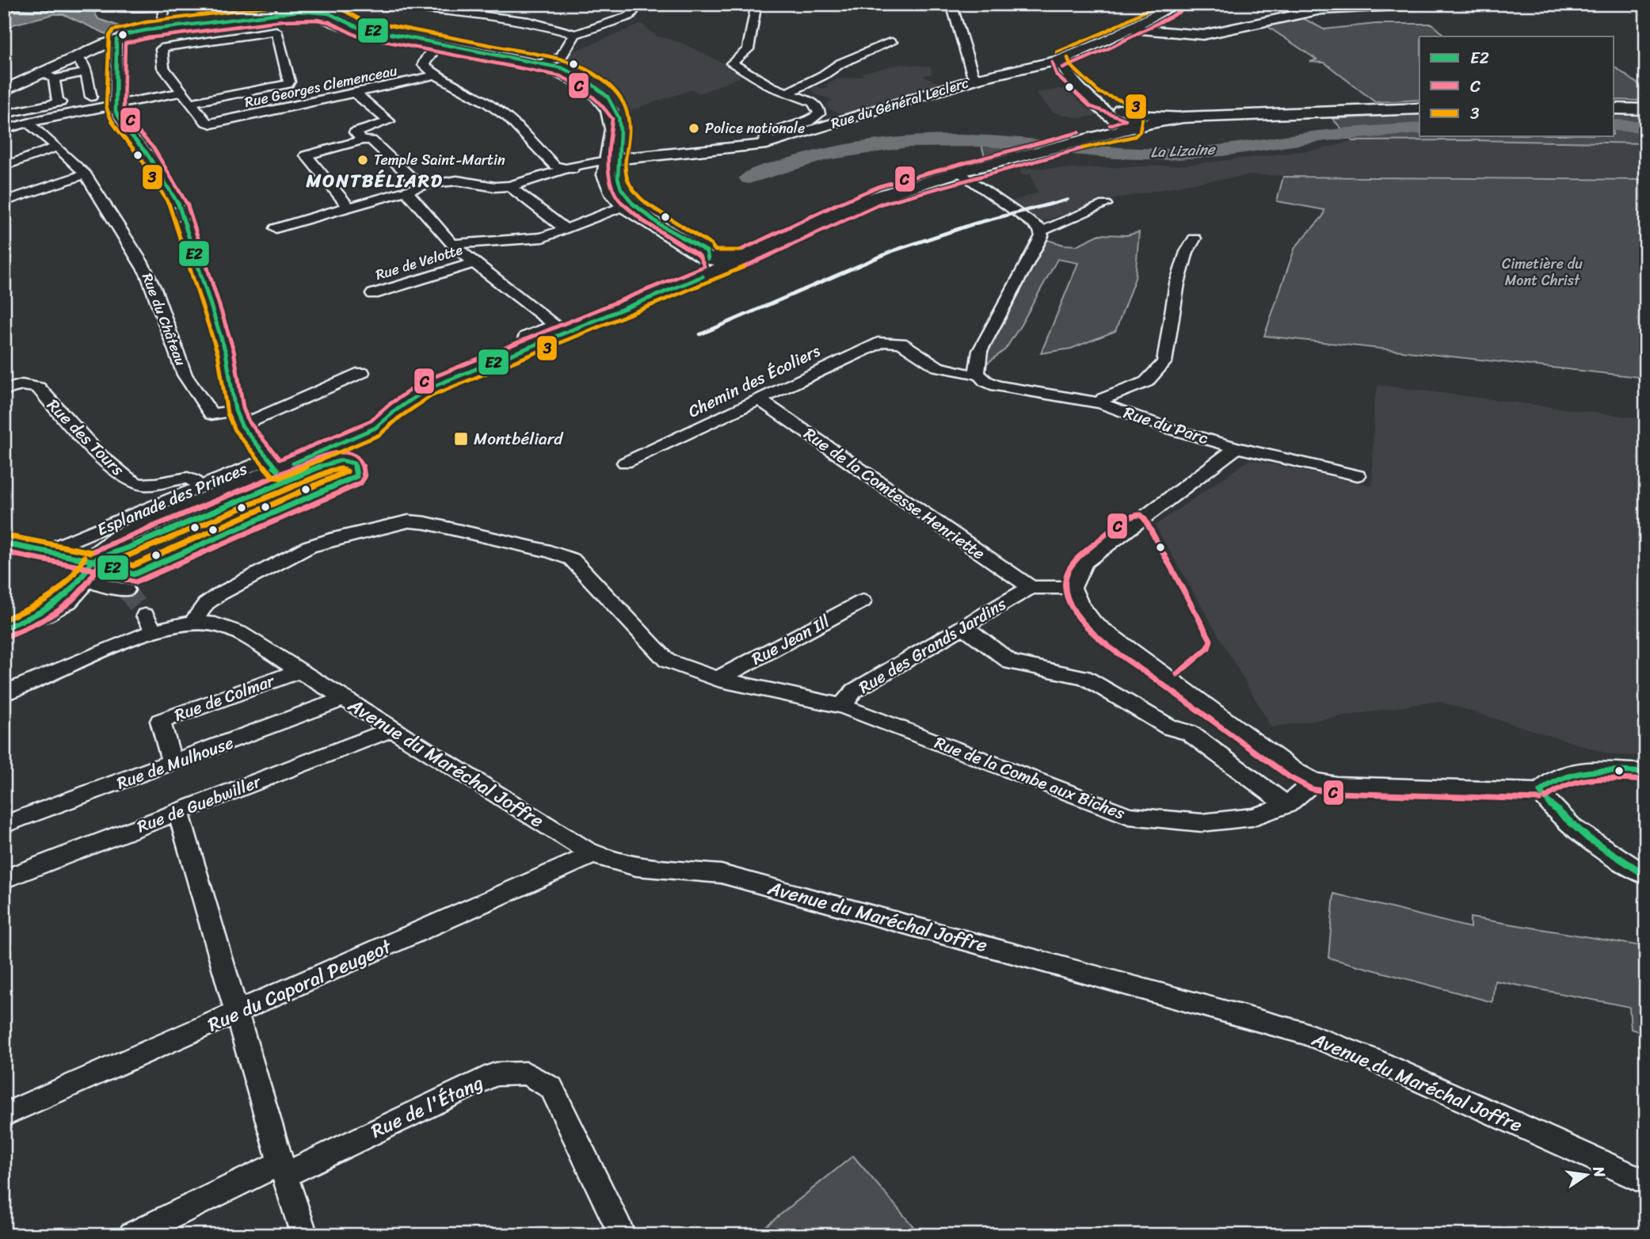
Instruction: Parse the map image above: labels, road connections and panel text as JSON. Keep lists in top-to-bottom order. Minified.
{"streets":{"street":["Rue Georges Clemenceau","Rue du Général Leclerc","Rue de Velotte","Rue du Château","Chemin des Écoliers","Rue du Parc","Rue des Tours","Rue de la Comtesse Henriette","Esplanade des Princes","Rue Jean Ill","Rue des Grands Jardins","Rue de Colmar","Rue de Mulhouse","Avenue du Maréchal Joffre","Rue de la Combe aux Biches","Rue de Guebwiller","Rue du Caporal Peugeot","Rue de l'Étang"]},"crossings":[["Chemin des Écoliers","Rue du Parc"],["Chemin des Écoliers","Rue de la Comtesse Henriette"],["Rue des Tours","Esplanade des Princes"],["Rue de la Comtesse Henriette","Rue des Grands Jardins"],["Rue Jean Ill","Rue des Grands Jardins"],["Rue des Grands Jardins","Avenue du Maréchal Joffre"],["Rue des Grands Jardins","Rue de la Combe aux Biches"],["Rue de Colmar","Rue de Mulhouse"],["Rue de Colmar","Avenue du Maréchal Joffre"],["Rue de Mulhouse","Avenue du Maréchal Joffre"],["Avenue du Maréchal Joffre","Rue de Guebwiller"],["Avenue du Maréchal Joffre","Rue du Caporal Peugeot"]],"districts":["MONTBÉLIARD"],"water":["La Lizaine"],"parks":["Cimetière du Mont Christ"],"places":{"other":["Police nationale","Temple Saint-Martin"],"transit":["Montbéliard"]},"lines":["transit line 3","transit line E2","transit line C"],"legend":["E2","C","3"],"north":"right"}
